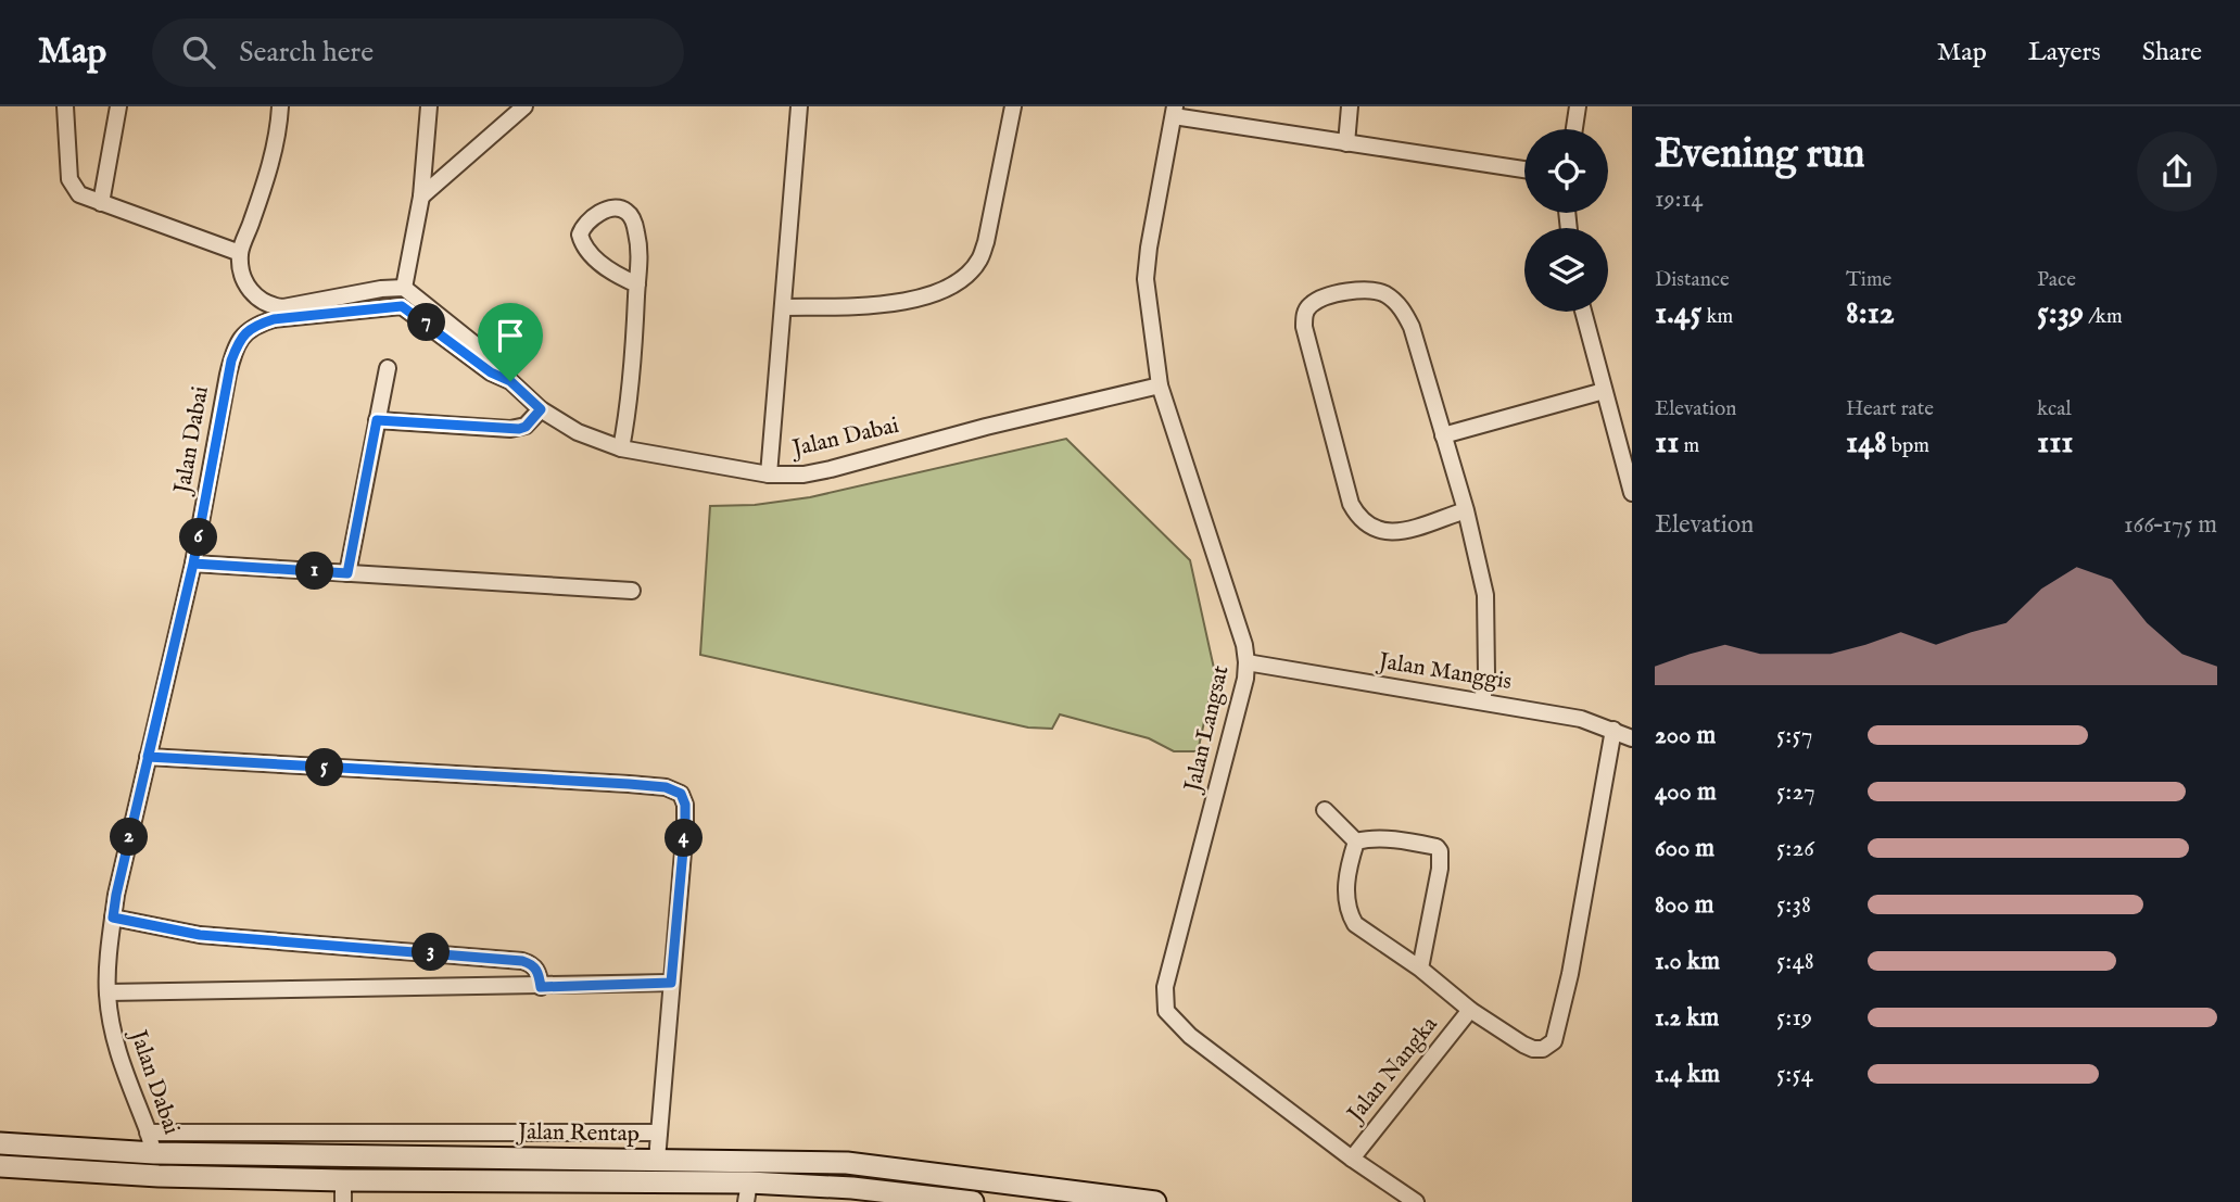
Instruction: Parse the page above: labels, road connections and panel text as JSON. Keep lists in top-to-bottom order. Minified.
{"streets":{"main road":["Jalan Rentap"],"street":["Jalan Dabai","Jalan Manggis","Jalan Langsat","Jalan Nangka"]},"crossings":[["Jalan Dabai","Jalan Langsat"],["Jalan Dabai","Jalan Rentap"],["Jalan Manggis","Jalan Langsat"],["Jalan Langsat","Jalan Nangka"]],"page":{"header":"Map","search":"Search here","nav":["Map","Layers","Share"],"heading":["Evening run","19:14"],"stats":[["Distance","1.45 km"],["Time","8:12"],["Pace","5:39 /km"],["Elevation","11 m"],["Heart rate","148 bpm"],["kcal","111"]],"pins":["7","6","1","5","2","4","3"],"chart":["Elevation","166–175 m"],"list":[{"name":"200 m","note":"5:57"},{"name":"400 m","note":"5:27"},{"name":"600 m","note":"5:26"},{"name":"800 m","note":"5:38"},{"name":"1.0 km","note":"5:48"},{"name":"1.2 km","note":"5:19"},{"name":"1.4 km","note":"5:54"}]}}
